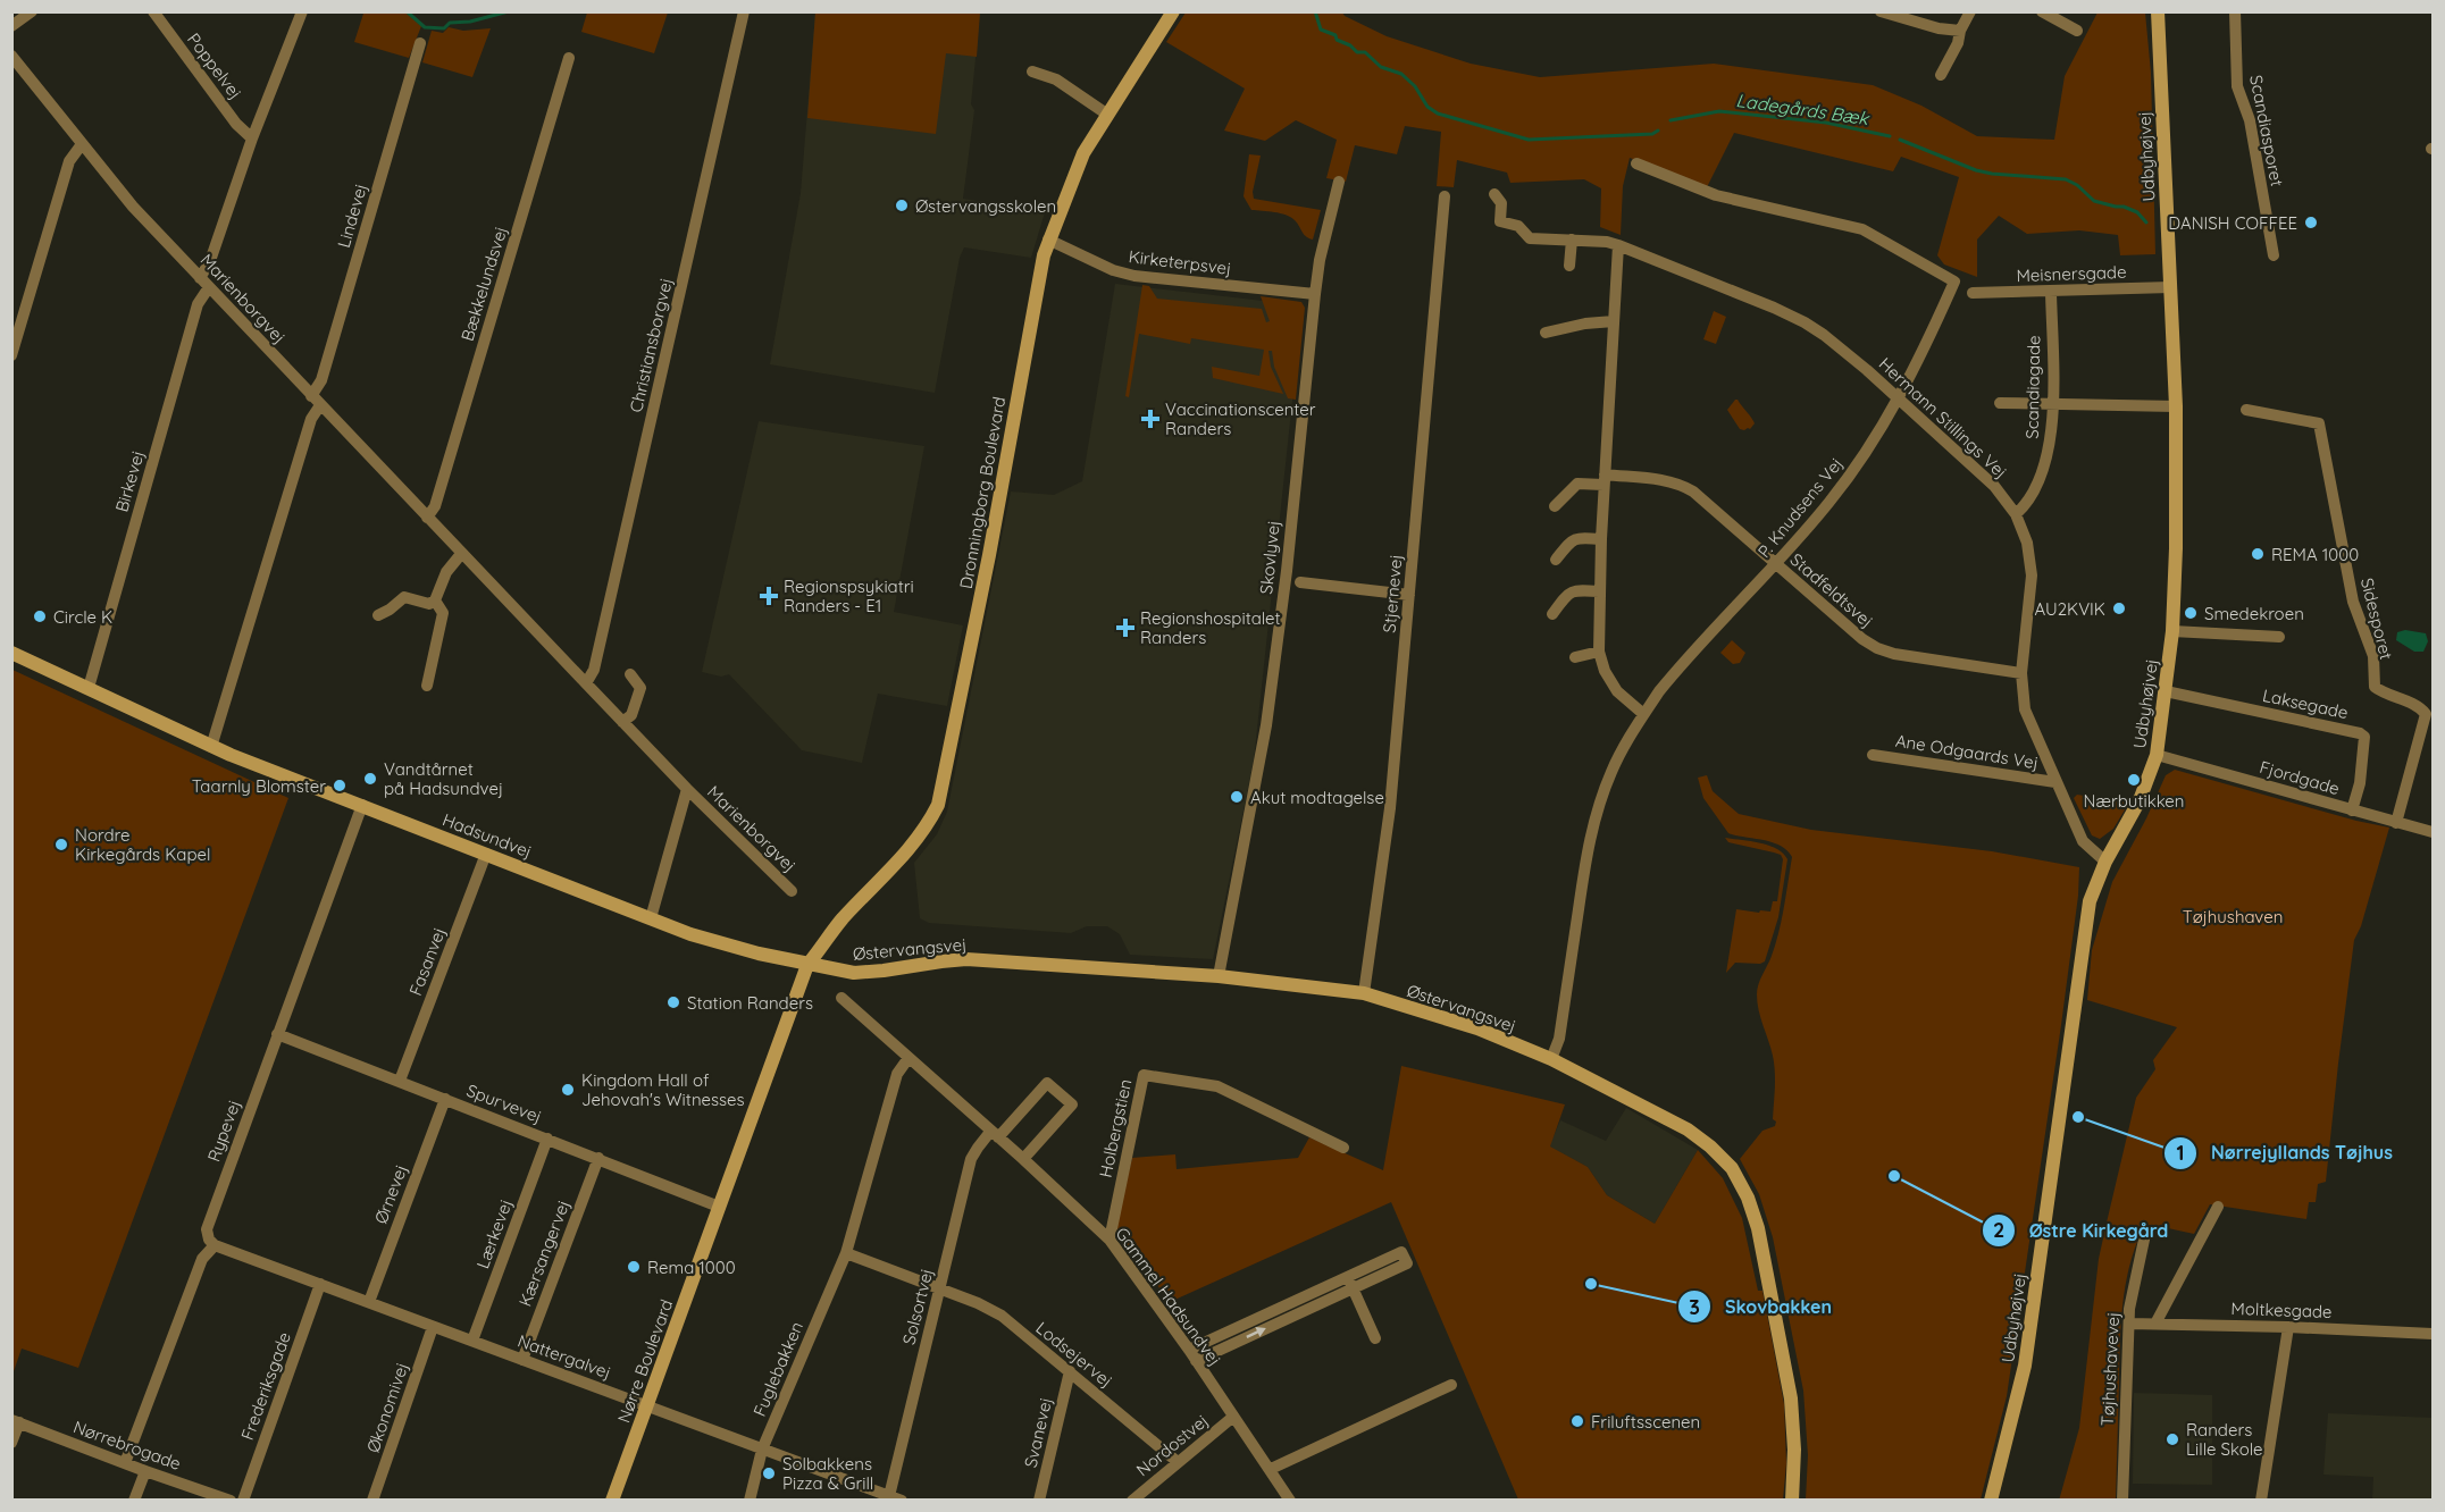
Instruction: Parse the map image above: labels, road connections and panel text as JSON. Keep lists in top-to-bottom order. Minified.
{"streets":{"street":["Poppelvej","Scandiasporet","Udbyhøjvej","Lindevej","Kirketerpsvej","Meisnersgade","Bækkelundsvej","Marienborgvej","Christiansborgvej","Scandiagade","Hermann Stillings Vej","Birkevej","Dronningborg Boulevard","P. Knudsens Vej","Skovlyvej","Stadfeldtsvej","Stjernevej","Sidesporet","Laksegade","Ane Odgaards Vej","Fjordgade","Hadsundvej","Østervangsvej","Fasanvej","Spurvevej","Holbergstien","Rypevej","Ørnevej","Lærkevej","Kærsangervej","Gammel Hadsundvej","Solsortvej","Moltkesgade","Lodsejervej","Nattergalvej","Nørre Boulevard","Fuglebakken","Tøjhushavevej","Frederiksgade","Økonomivej","Svanevej","Nørrebrogade","Nordostvej"]},"crossings":[["Udbyhøjvej","Meisnersgade"],["Udbyhøjvej","Hermann Stillings Vej"],["Udbyhøjvej","Laksegade"],["Udbyhøjvej","Fjordgade"],["Lindevej","Marienborgvej"],["Lindevej","Hadsundvej"],["Kirketerpsvej","Dronningborg Boulevard"],["Kirketerpsvej","Skovlyvej"],["Meisnersgade","Scandiagade"],["Bækkelundsvej","Marienborgvej"],["Marienborgvej","Christiansborgvej"],["Marienborgvej","Birkevej"],["Marienborgvej","Hadsundvej"],["Scandiagade","Hermann Stillings Vej"],["Hermann Stillings Vej","P. Knudsens Vej"],["Hermann Stillings Vej","Stadfeldtsvej"],["Hermann Stillings Vej","Ane Odgaards Vej"],["Birkevej","Hadsundvej"],["Dronningborg Boulevard","Hadsundvej"],["Dronningborg Boulevard","Østervangsvej"],["Dronningborg Boulevard","Nørre Boulevard"],["P. Knudsens Vej","Stadfeldtsvej"],["P. Knudsens Vej","Østervangsvej"],["Skovlyvej","Østervangsvej"],["Stjernevej","Østervangsvej"],["Sidesporet","Fjordgade"],["Laksegade","Fjordgade"],["Hadsundvej","Østervangsvej"],["Hadsundvej","Fasanvej"],["Hadsundvej","Rypevej"],["Hadsundvej","Nørre Boulevard"],["Østervangsvej","Nørre Boulevard"],["Fasanvej","Spurvevej"],["Spurvevej","Rypevej"],["Spurvevej","Ørnevej"],["Spurvevej","Lærkevej"],["Spurvevej","Kærsangervej"],["Spurvevej","Nørre Boulevard"],["Holbergstien","Gammel Hadsundvej"],["Rypevej","Nattergalvej"],["Ørnevej","Nattergalvej"],["Lærkevej","Nattergalvej"],["Kærsangervej","Nattergalvej"],["Gammel Hadsundvej","Solsortvej"],["Gammel Hadsundvej","Fuglebakken"],["Gammel Hadsundvej","Nordostvej"],["Solsortvej","Lodsejervej"],["Solsortvej","Nattergalvej"],["Moltkesgade","Tøjhushavevej"],["Lodsejervej","Svanevej"],["Lodsejervej","Nordostvej"],["Nattergalvej","Nørre Boulevard"],["Nattergalvej","Fuglebakken"],["Nattergalvej","Frederiksgade"],["Nattergalvej","Økonomivej"]],"water":["Ladegårds Bæk"],"parks":["Tøjhushaven"],"places":{"other":["Østervangsskolen","DANISH COFFEE","REMA 1000","AU2KVIK","Smedekroen","Circle K","Vandtårnet på Hadsundvej","Nærbutikken","Taarnly Blomster","Akut modtagelse","Nordre Kirkegårds Kapel","Station Randers","Kingdom Hall of Jehovah's Witnesses","Nørrejyllands Tøjhus","Østre Kirkegård","Rema 1000","Skovbakken","Friluftsscenen","Randers Lille Skole","Solbakkens Pizza & Grill"],"health":["Vaccinationscenter Randers","Regionspsykiatri Randers - E1","Regionshospitalet Randers"]}}
